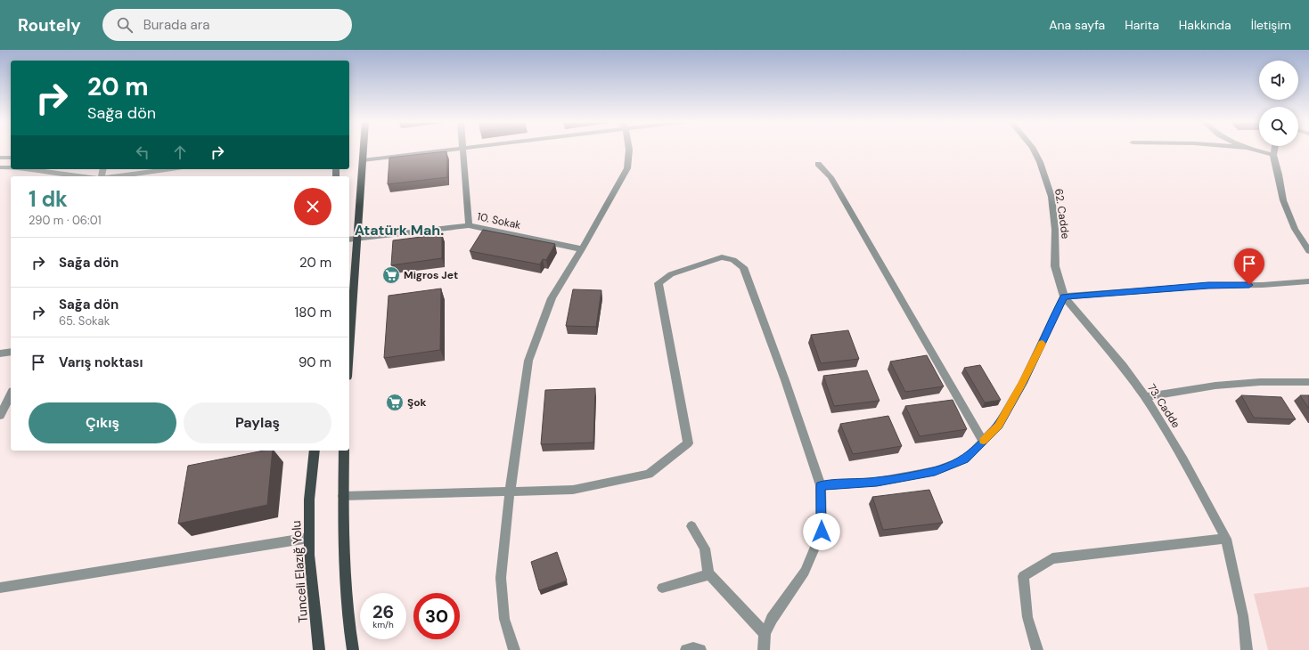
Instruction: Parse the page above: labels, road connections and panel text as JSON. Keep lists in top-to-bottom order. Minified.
{"streets":{"main road":["Tunceli Elazığ Yolu"],"street":["62. Cadde","10. Sokak","73. Cadde"]},"crossings":[["62. Cadde","73. Cadde"]],"districts":["Atatürk Mah."],"places":{"supermarket":["Migros Jet","Şok"]},"page":{"header":"Routely","search":"Burada ara","nav":["Ana sayfa","Harita","Hakkında","İletişim"],"turn":["20 m","Sağa dön"],"heading":["1 dk","290 m · 06:01"],"list":[{"name":"Sağa dön","value":"20 m"},{"name":"Sağa dön","note":"65. Sokak","value":"180 m"},{"name":"Varış noktası","value":"90 m"}],"buttons":["Çıkış","Paylaş"],"speed":"26 km/h","limit":"30"}}
